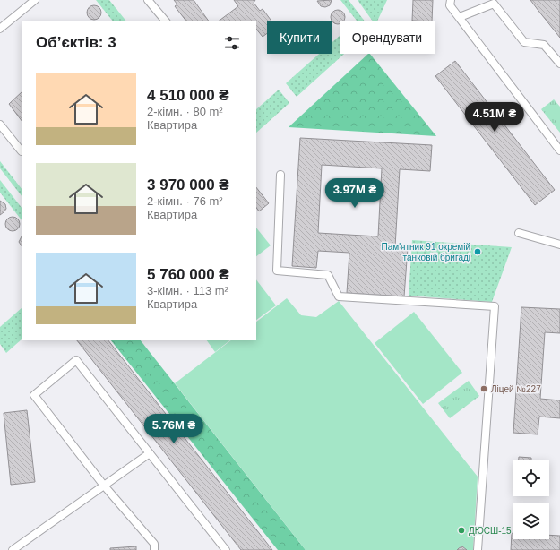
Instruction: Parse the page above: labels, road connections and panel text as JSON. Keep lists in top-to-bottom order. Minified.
{"places":["Пам'ятник 91 окремій танковій бригаді","Ліцей №227","ДЮСШ-15"],"page":{"chip":["Купити","Орендувати"],"heading":"Об’єктів: 3","list":[{"name":"4 510 000 ₴","note":"2-кімн. · 80 m² · Квартира"},{"name":"3 970 000 ₴","note":"2-кімн. · 76 m² · Квартира"},{"name":"5 760 000 ₴","note":"3-кімн. · 113 m² · Квартира"}],"price":["4.51M ₴","3.97M ₴","5.76M ₴"]}}
